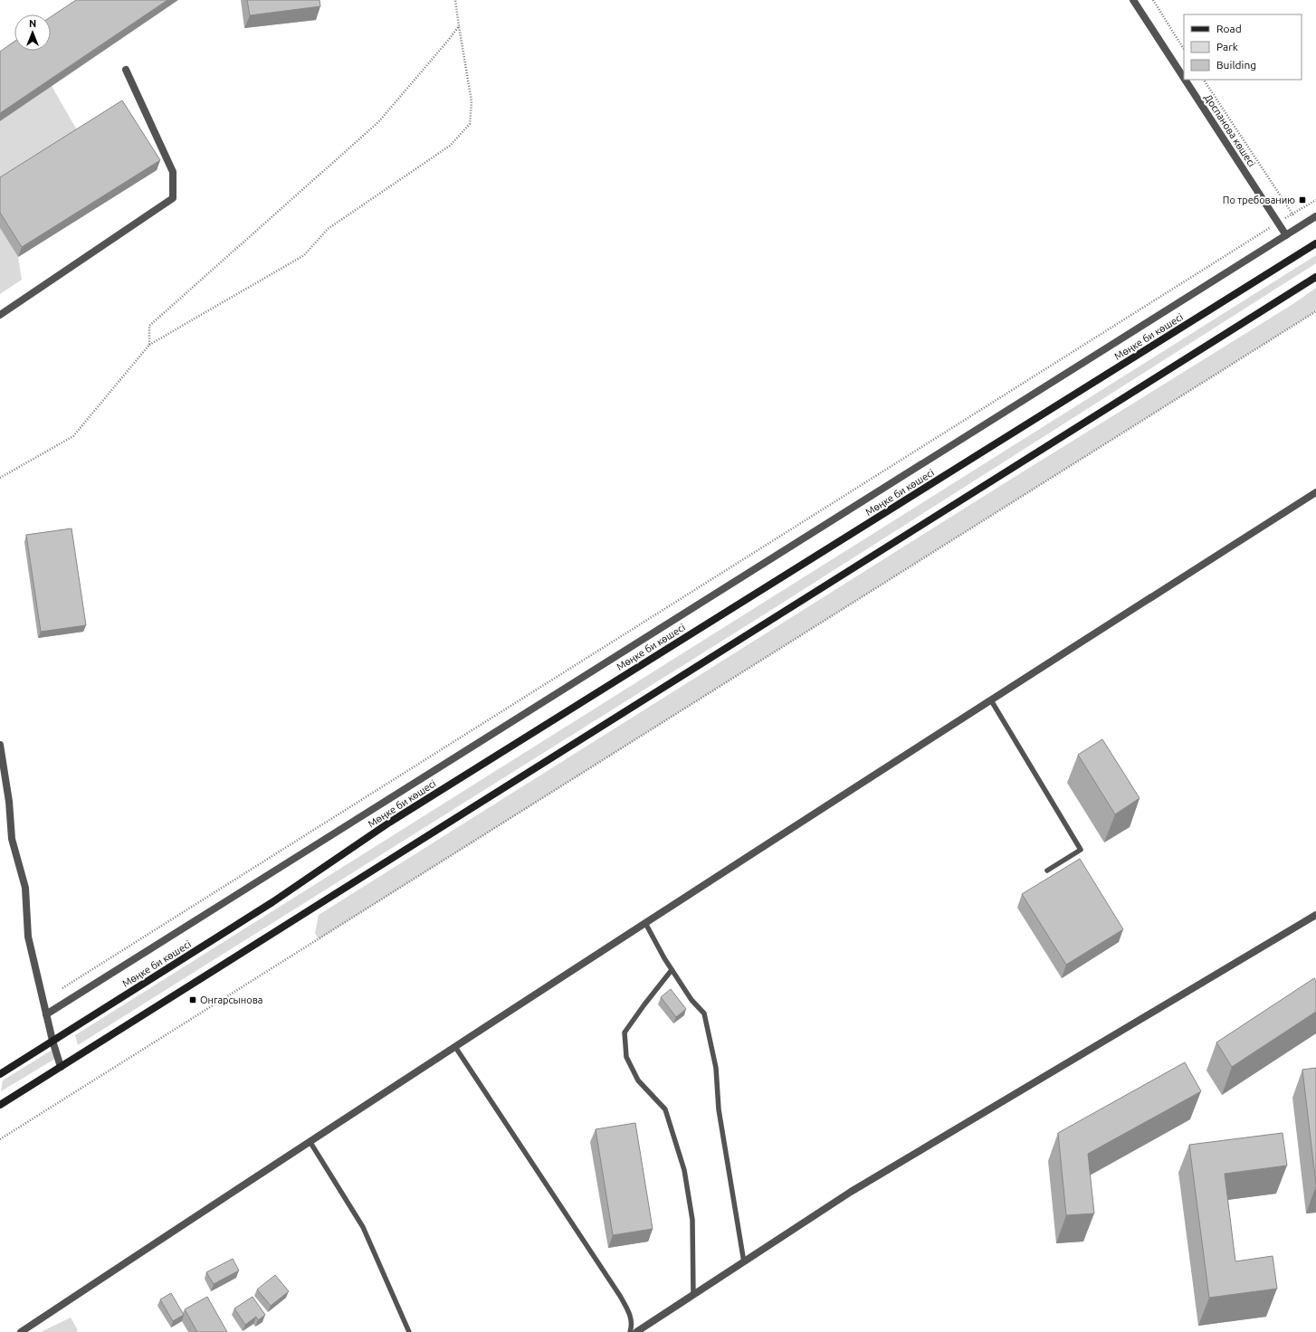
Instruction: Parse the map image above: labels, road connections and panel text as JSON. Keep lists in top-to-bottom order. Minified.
{"streets":{"main road":["Мөңке би көшесі"],"street":["Доспанова көшесі"]},"places":{"transit":["По требованию","Онгарсынова"]},"legend":["Road","Park","Building"],"north":"top"}
